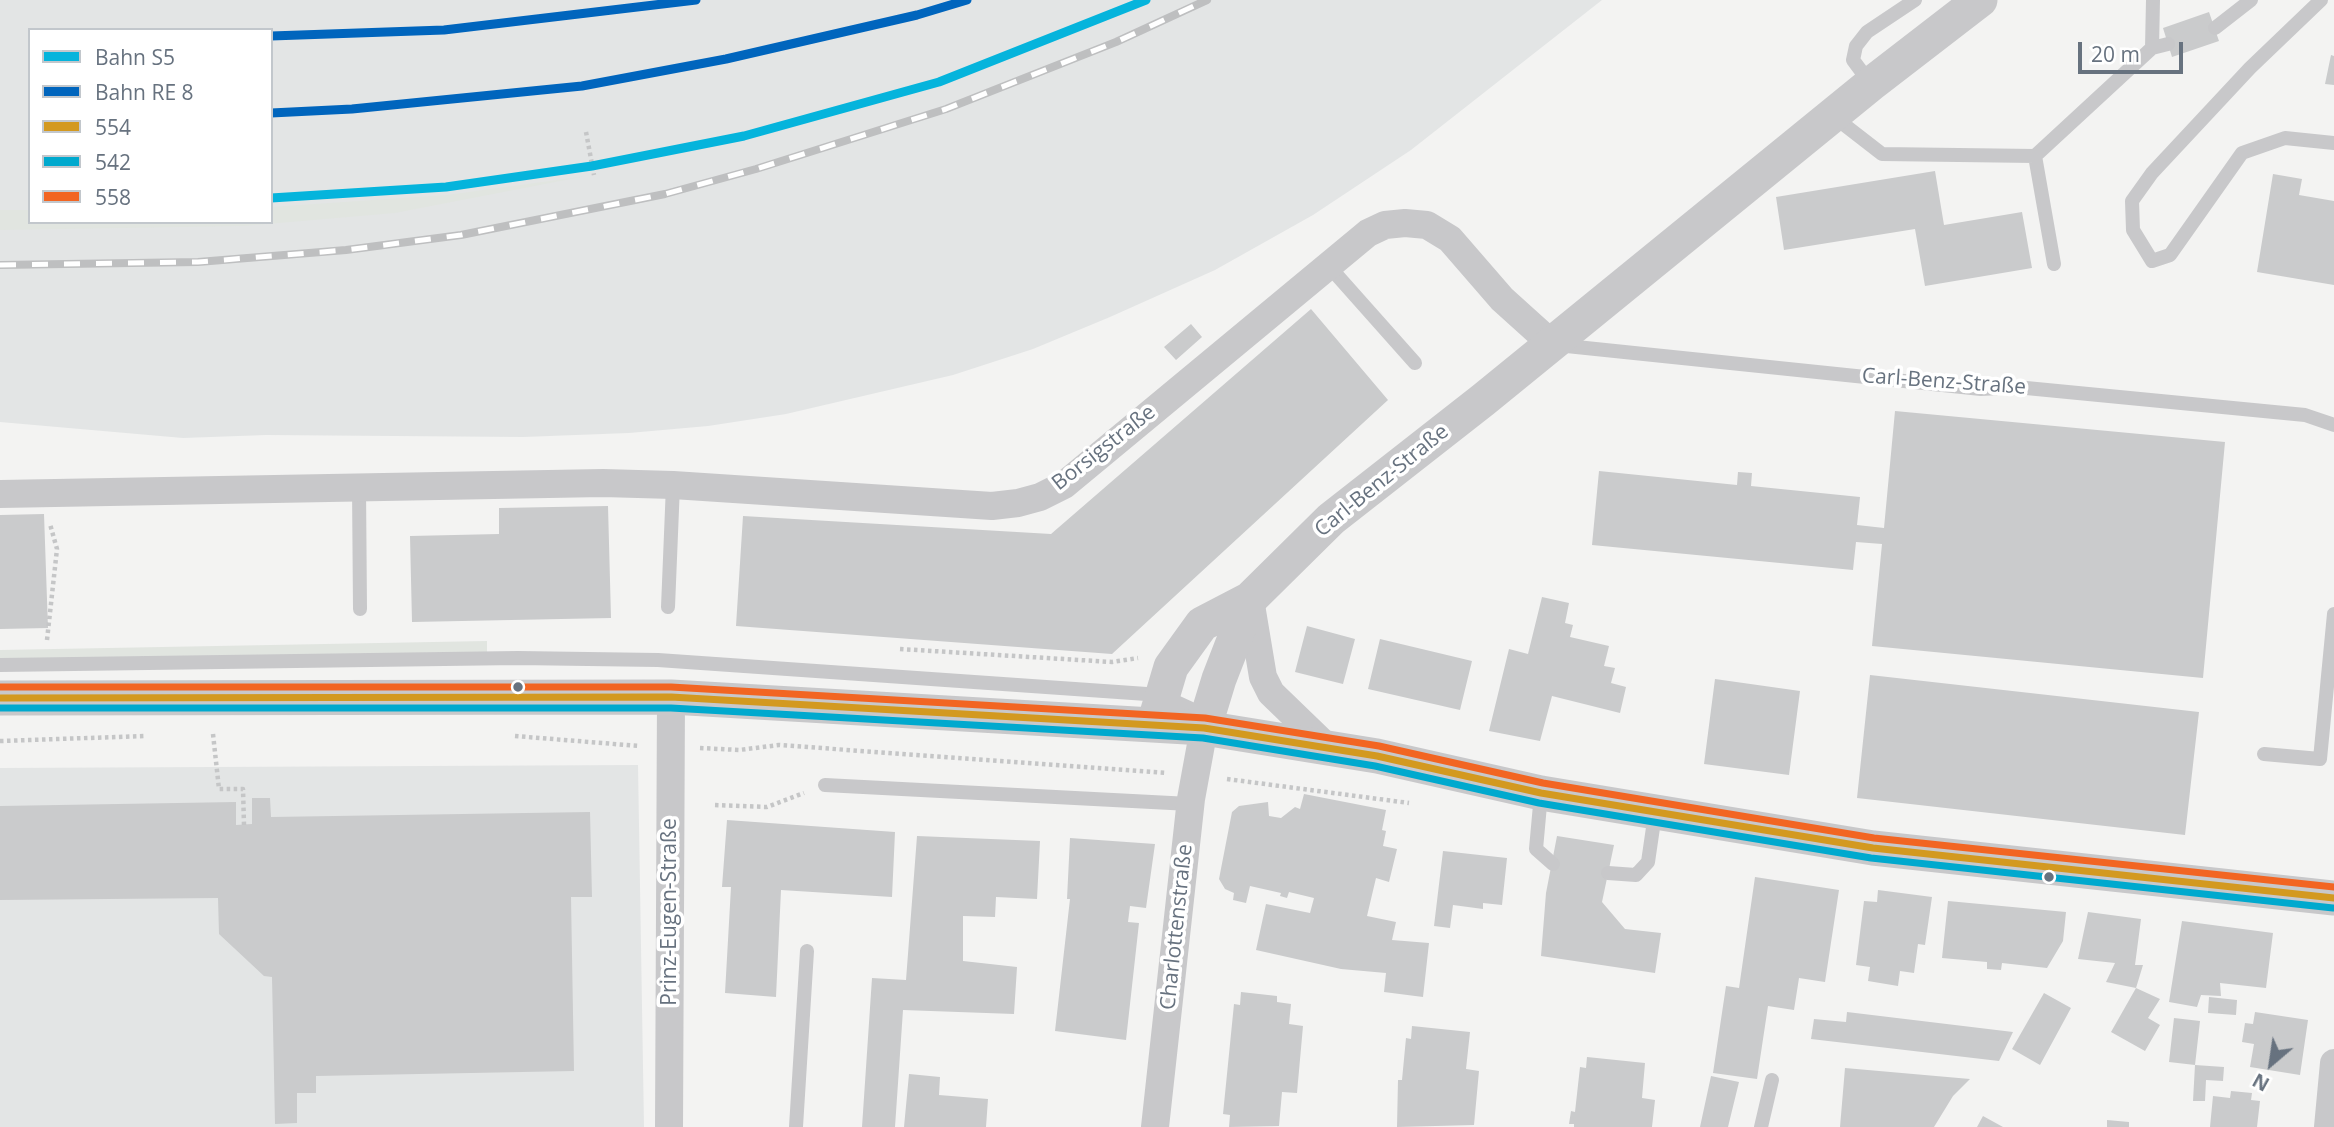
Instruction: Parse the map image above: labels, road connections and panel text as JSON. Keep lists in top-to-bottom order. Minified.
{"streets":{"street":["Carl-Benz-Straße","Borsigstraße","Prinz-Eugen-Straße","Charlottenstraße"]},"crossings":[["Carl-Benz-Straße","Borsigstraße"],["Carl-Benz-Straße","Charlottenstraße"]],"lines":["rail line S5","transit line 558","transit line 554","transit line 542"],"legend":["Bahn S5","Bahn RE 8","554","542","558"],"scale_bar":"20 m","north":"bottom left"}
